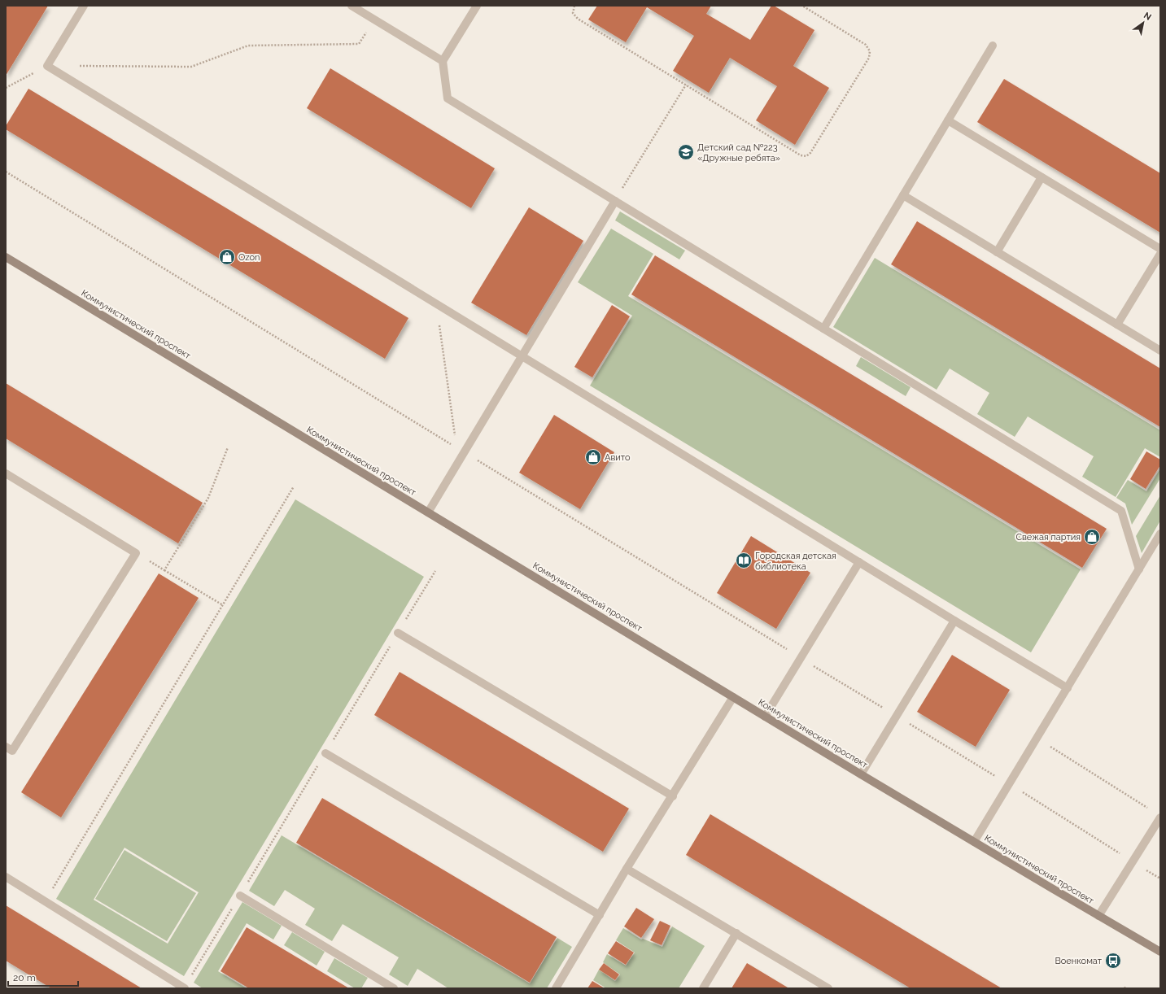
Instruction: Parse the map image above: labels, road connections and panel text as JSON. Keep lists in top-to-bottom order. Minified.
{"streets":{"main road":["Коммунистический проспект"]},"places":{"school or university":["Детский сад №223 «Дружные ребята»"],"shop":["Ozon","Авито","Свежая партия"],"library":["Городская детская библиотека"],"bus stop":["Военкомат"]},"scale_bar":"20 m","north":"top right"}
